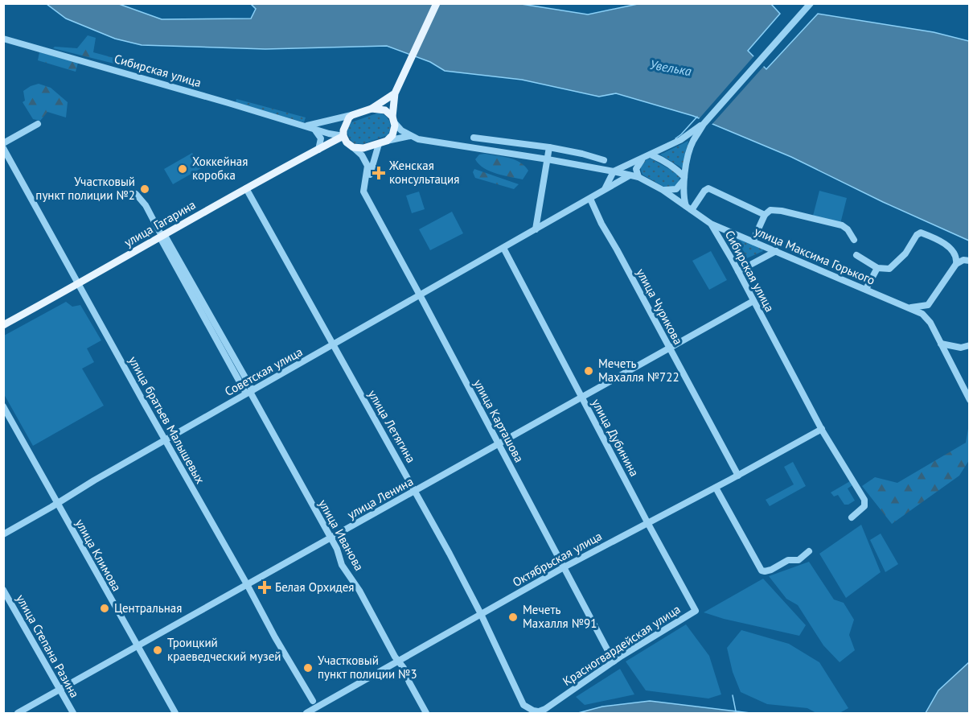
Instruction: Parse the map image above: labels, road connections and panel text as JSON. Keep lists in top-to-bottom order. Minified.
{"streets":{"main road":["улица Гагарина"],"street":["Сибирская улица","улица Максима Горького","улица Чурикова","Советская улица","улица братьев Малышевых","улица Карташова","улица Летягина","улица Дубинина","улица Ленина","улица Иванова","улица Климова","Октябрьская улица","Красногвардейская улица","улица Степана Разина"]},"crossings":[["Сибирская улица","улица Гагарина"],["Сибирская улица","улица Максима Горького"],["Сибирская улица","Советская улица"],["Сибирская улица","улица Ленина"],["Сибирская улица","Октябрьская улица"],["улица Гагарина","улица братьев Малышевых"],["улица Гагарина","улица Летягина"],["улица Гагарина","улица Иванова"],["улица Чурикова","Советская улица"],["улица Чурикова","улица Ленина"],["улица Чурикова","Октябрьская улица"],["Советская улица","улица братьев Малышевых"],["Советская улица","улица Карташова"],["Советская улица","улица Летягина"],["Советская улица","улица Дубинина"],["Советская улица","улица Иванова"],["Советская улица","улица Климова"],["улица братьев Малышевых","улица Ленина"],["улица Карташова","улица Ленина"],["улица Карташова","Октябрьская улица"],["улица Карташова","Красногвардейская улица"],["улица Летягина","улица Ленина"],["улица Летягина","Октябрьская улица"],["улица Дубинина","улица Ленина"],["улица Дубинина","Октябрьская улица"],["улица Дубинина","Красногвардейская улица"],["улица Ленина","улица Иванова"],["улица Ленина","улица Климова"],["улица Ленина","улица Степана Разина"],["улица Иванова","Октябрьская улица"]],"water":["Увелька"],"places":{"other":["Хоккейная коробка","Участковый пункт полиции №2","Мечеть Махалля №722","Центральная","Мечеть Махалля №91","Троицкий краеведческий музей","Участковый пункт полиции №3"],"health":["Женская консультация","Белая Орхидея"]}}
